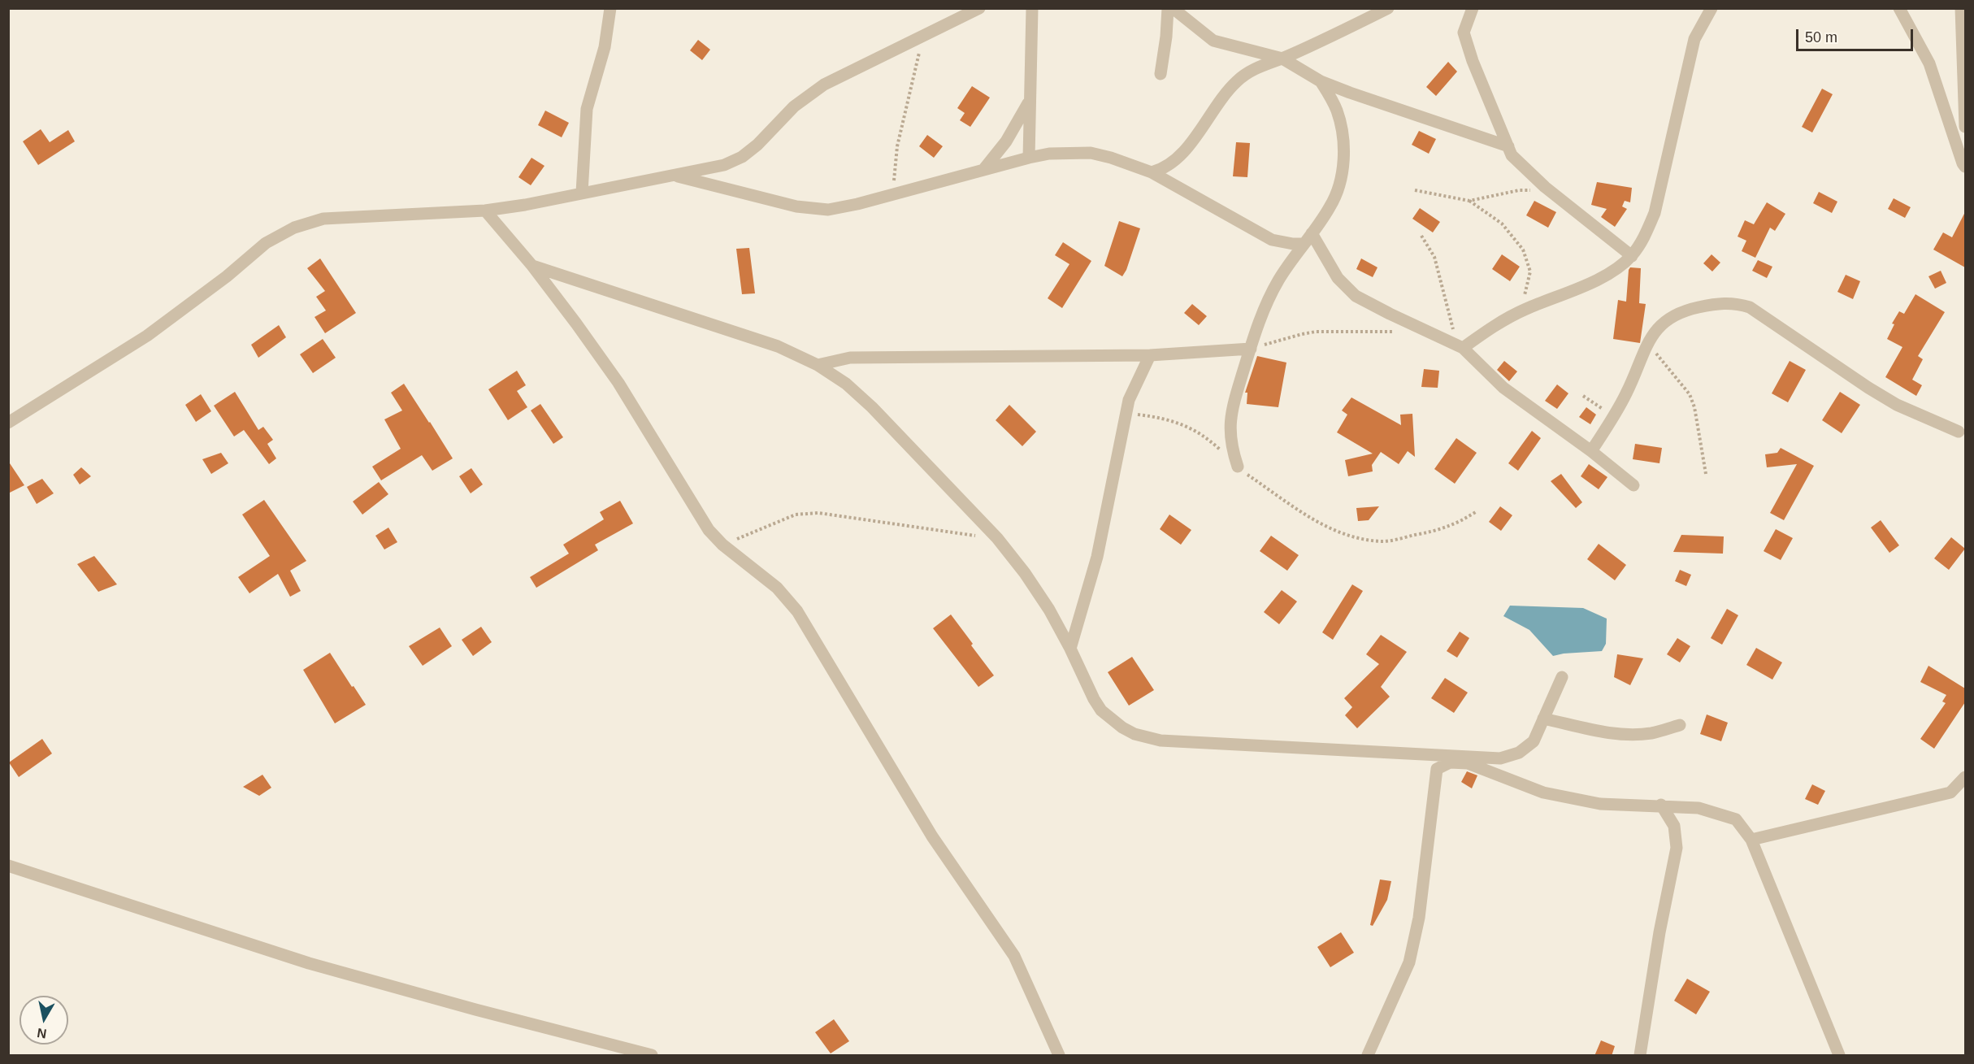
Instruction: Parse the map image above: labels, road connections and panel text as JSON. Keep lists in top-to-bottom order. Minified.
{"scale_bar":"50 m","north":"bottom"}
